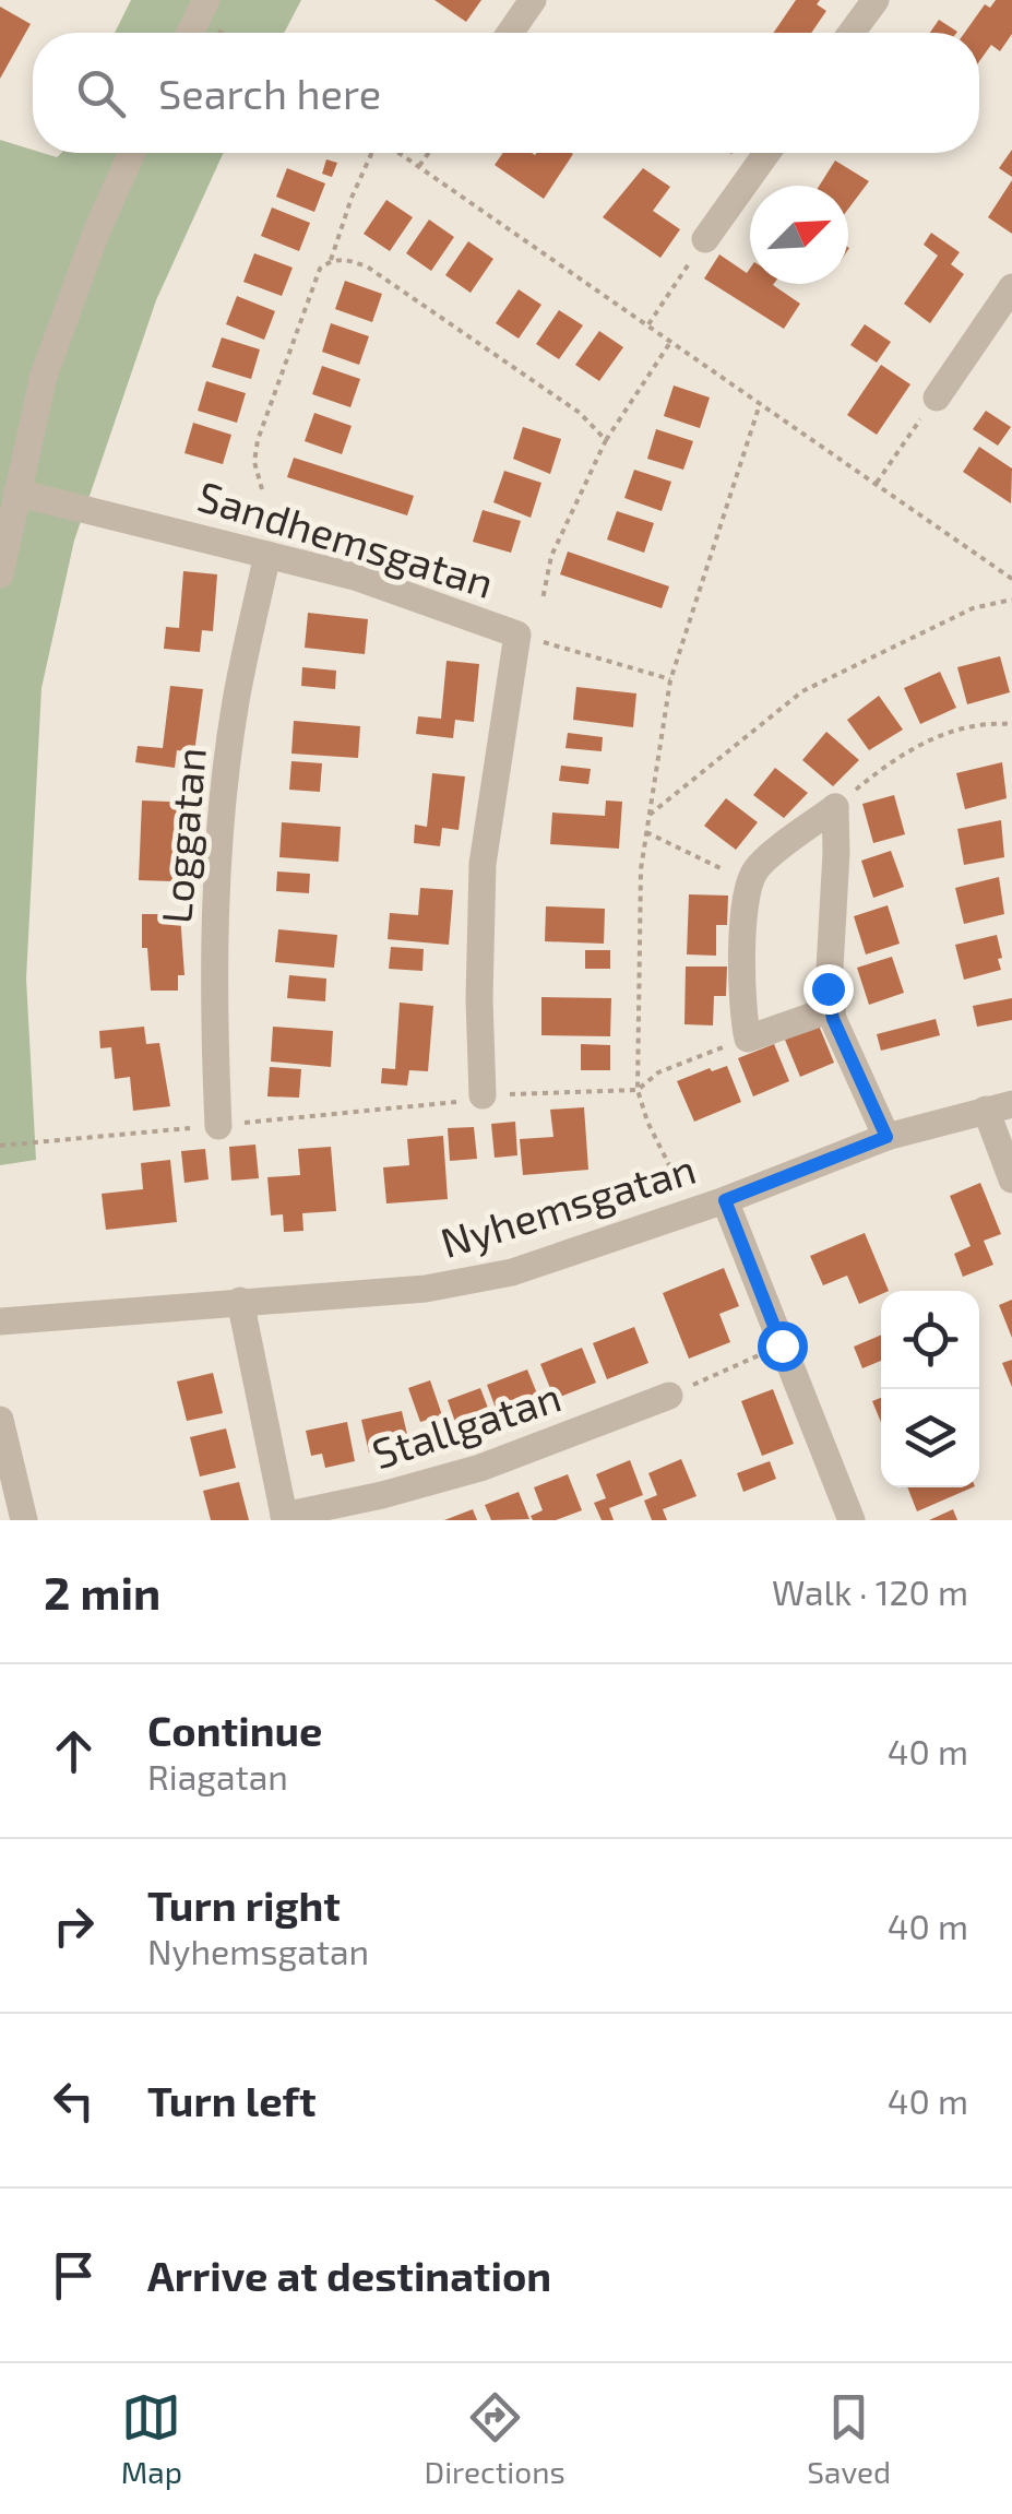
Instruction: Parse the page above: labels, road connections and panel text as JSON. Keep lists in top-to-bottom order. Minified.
{"streets":{"street":["Sandhemsgatan","Loggatan","Nyhemsgatan","Stallgatan"]},"crossings":[["Sandhemsgatan","Loggatan"]],"north":"top right","page":{"search":"Search here","heading":["2 min","Walk · 120 m"],"list":[["Continue","Riagatan","40 m"],["Turn right","Nyhemsgatan","40 m"],["Turn left","40 m"],"Arrive at destination"],"nav":["Map","Directions","Saved"]}}
